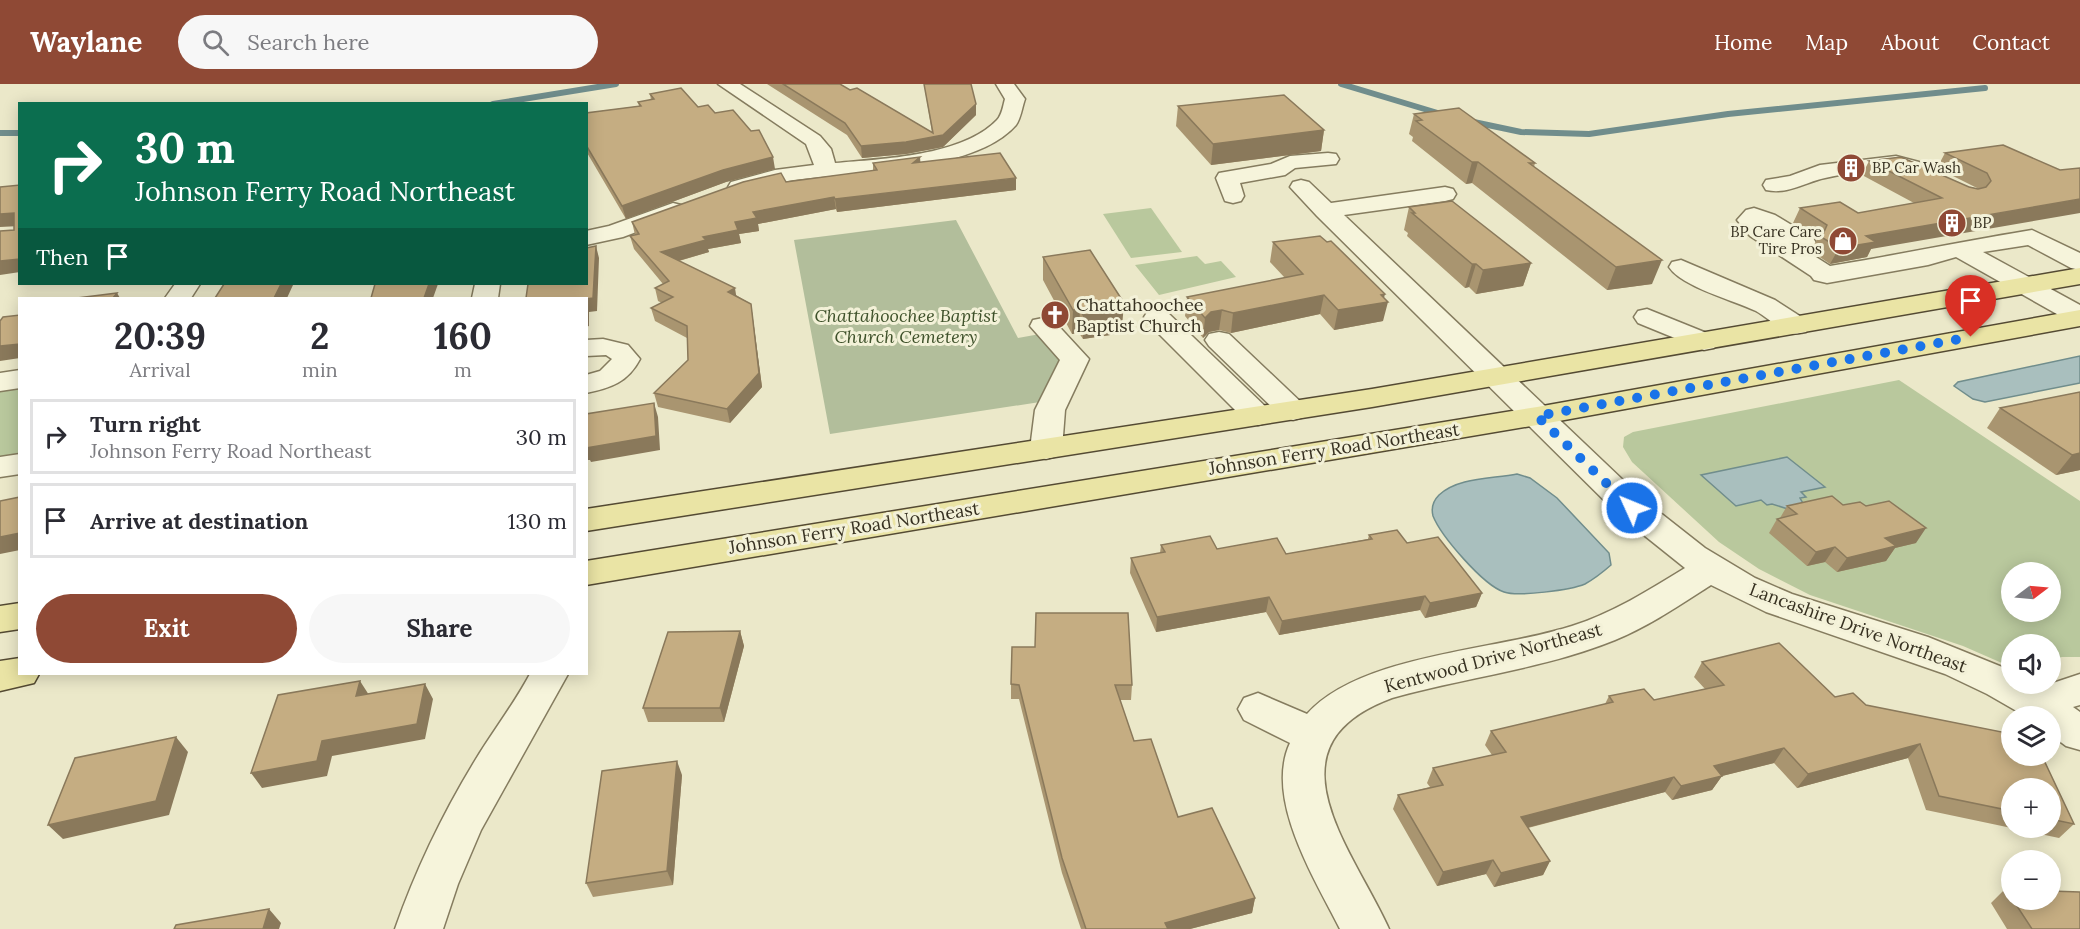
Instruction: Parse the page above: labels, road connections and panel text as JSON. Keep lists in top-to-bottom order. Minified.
{"streets":{"main road":["Johnson Ferry Road Northeast"],"street":["Lancashire Drive Northeast","Kentwood Drive Northeast"]},"crossings":[["Johnson Ferry Road Northeast","Lancashire Drive Northeast"],["Lancashire Drive Northeast","Kentwood Drive Northeast"]],"parks":["Chattahoochee Baptist Church Cemetery"],"places":{"building":["BP Car Wash","BP"],"shop":["BP Care Care Tire Pros"],"church":["Chattahoochee Baptist Church"]},"north":"right","page":{"header":"Waylane","search":"Search here","nav":["Home","Map","About","Contact"],"turn":["30 m","Johnson Ferry Road Northeast"],"then":"Then","eta":["20:39","Arrival","2","min","160","m"],"list":[{"name":"Turn right","note":"Johnson Ferry Road Northeast","value":"30 m"},{"name":"Arrive at destination","value":"130 m"}],"map_buttons":["+","−"],"buttons":["Exit","Share"]}}
